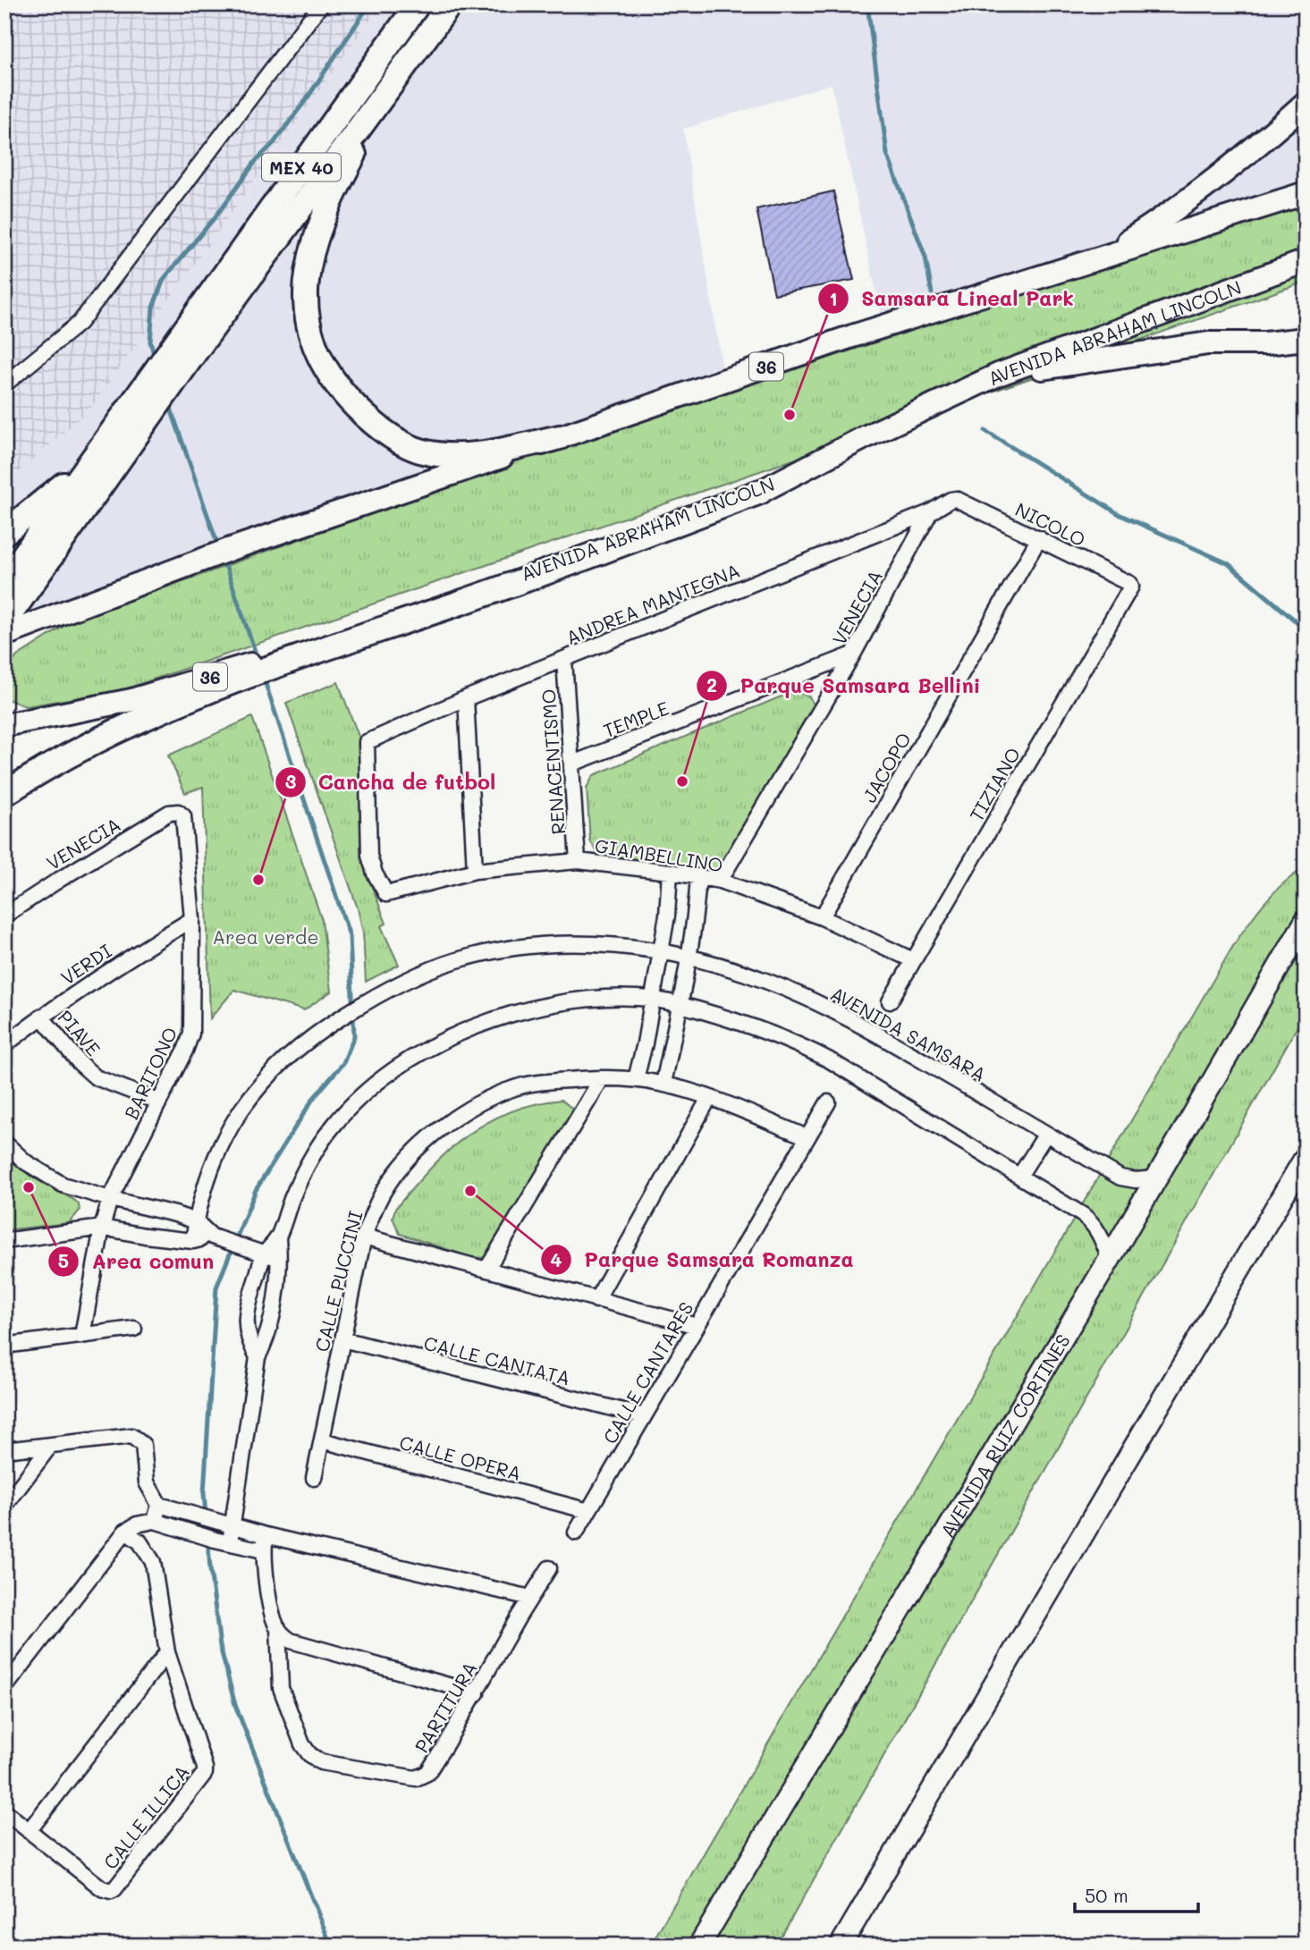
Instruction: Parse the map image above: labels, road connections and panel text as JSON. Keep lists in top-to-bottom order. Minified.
{"streets":{"highway":["MEX 40"],"main road":["AVENIDA ABRAHAM LINCOLN","36","AVENIDA RUIZ CORTINES"],"street":["NICOLO","ANDREA MANTEGNA","VENECIA","TEMPLE","RENACENTISMO","JACOPO","TIZIANO","GIAMBELLINO","VERDI","PIAVE","AVENIDA SAMSARA","BARITONO","CALLE PUCCINI","CALLE CANTATA","CALLE CANTARES","CALLE OPERA","PARTITURA","CALLE ILLICA"]},"crossings":[["MEX 40","36"],["NICOLO","ANDREA MANTEGNA"],["NICOLO","JACOPO"],["NICOLO","TIZIANO"],["ANDREA MANTEGNA","VENECIA"],["ANDREA MANTEGNA","RENACENTISMO"],["ANDREA MANTEGNA","GIAMBELLINO"],["VENECIA","TEMPLE"],["VENECIA","GIAMBELLINO"],["VENECIA","BARITONO"],["TEMPLE","RENACENTISMO"],["RENACENTISMO","GIAMBELLINO"],["JACOPO","GIAMBELLINO"],["TIZIANO","GIAMBELLINO"],["VERDI","PIAVE"],["VERDI","BARITONO"],["PIAVE","BARITONO"],["AVENIDA SAMSARA","AVENIDA RUIZ CORTINES"],["CALLE PUCCINI","CALLE CANTATA"],["CALLE PUCCINI","CALLE CANTARES"],["CALLE PUCCINI","CALLE OPERA"],["CALLE CANTATA","CALLE CANTARES"],["CALLE CANTARES","CALLE OPERA"]],"parks":["Area verde"],"places":["Samsara Lineal Park","Parque Samsara Bellini","Cancha de futbol","Area comun","Parque Samsara Romanza"],"scale_bar":"50 m"}
